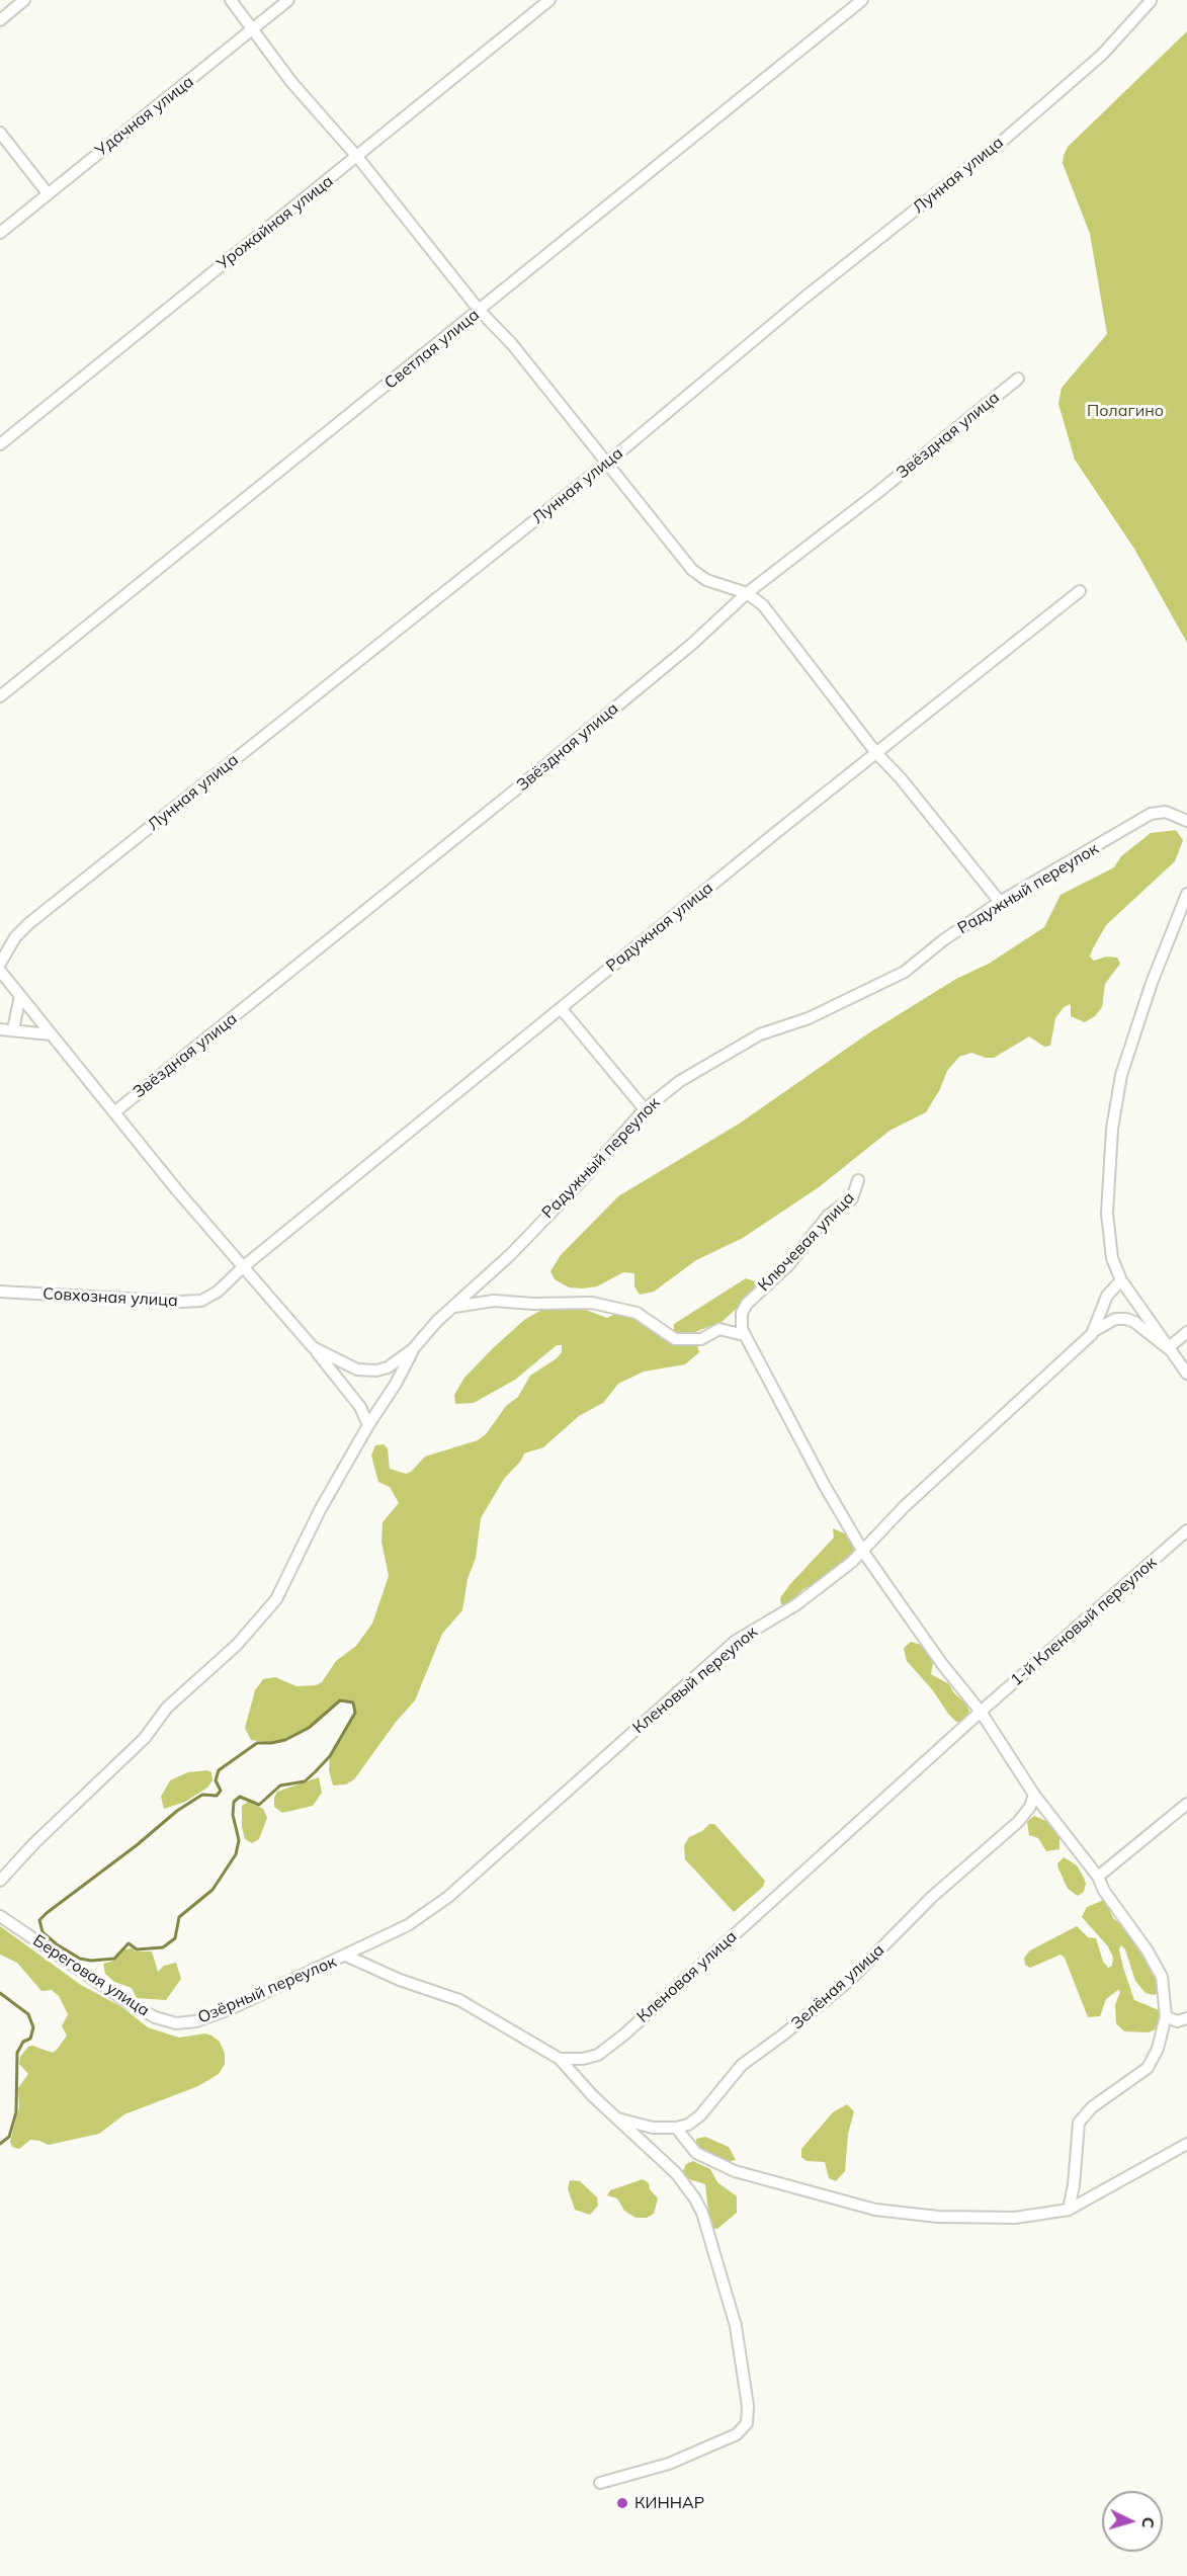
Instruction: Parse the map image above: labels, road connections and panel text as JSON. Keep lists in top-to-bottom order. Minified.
{"streets":{"street":["Удачная улица","Лунная улица","Урожайная улица","Светлая улица","Звёздная улица","Радужный переулок","Радужная улица","Ключевая улица","Совхозная улица","1-й Кленовый переулок","Кленовый переулок","Береговая улица","Кленовая улица","Зелёная улица","Озёрный переулок"]},"crossings":[["Звёздная улица","Радужный переулок"],["Радужный переулок","Радужная улица"],["Радужный переулок","Совхозная улица"],["Радужная улица","Совхозная улица"],["1-й Кленовый переулок","Кленовая улица"],["Кленовый переулок","Озёрный переулок"],["Береговая улица","Озёрный переулок"]],"parks":["Полагино"],"places":["КИННАР"],"north":"right"}
